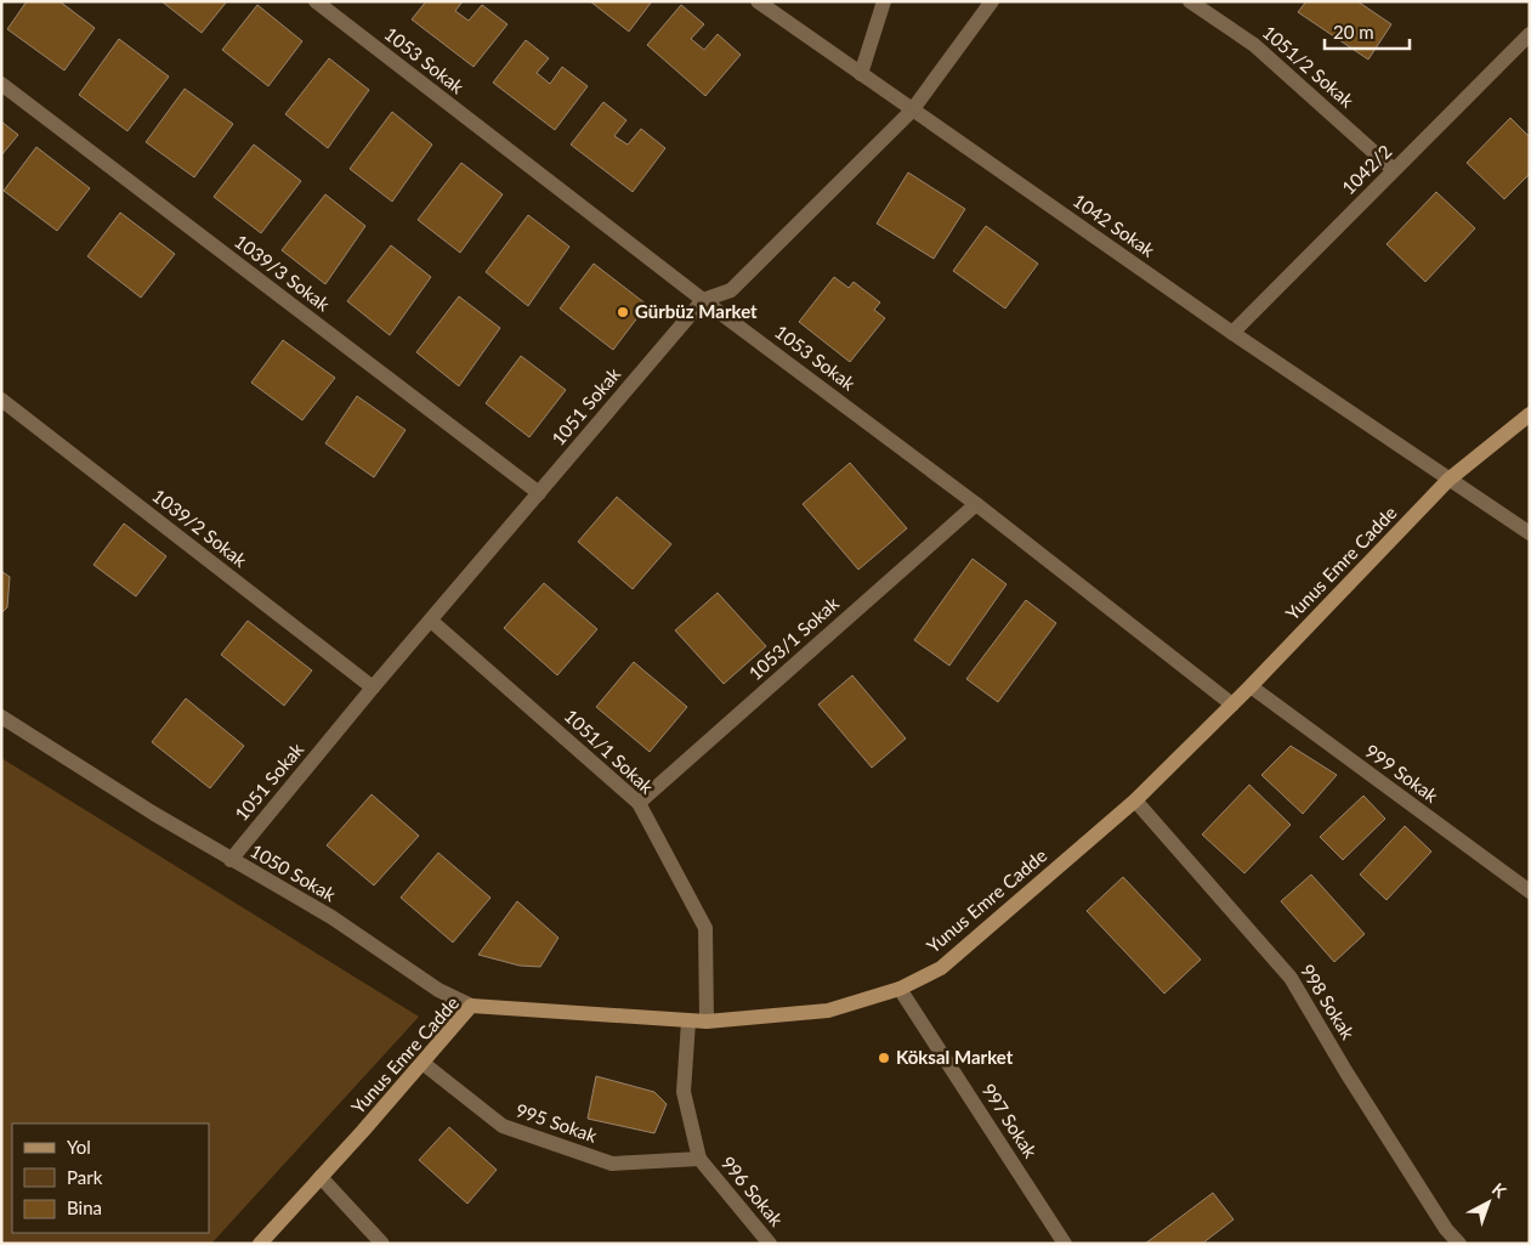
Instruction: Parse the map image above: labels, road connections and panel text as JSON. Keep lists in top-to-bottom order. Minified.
{"streets":{"street":["1053 Sokak","1051/2 Sokak","1042/2","1042 Sokak","1039/3 Sokak","1051 Sokak","1039/2 Sokak","Yunus Emre Cadde","1053/1 Sokak","1051/1 Sokak","999 Sokak","1050 Sokak","998 Sokak","997 Sokak","995 Sokak","996 Sokak"]},"crossings":[["1053 Sokak","1051 Sokak"],["1053 Sokak","Yunus Emre Cadde"],["1053 Sokak","1053/1 Sokak"],["1051/2 Sokak","1042/2"],["1042/2","1042 Sokak"],["1042 Sokak","1051 Sokak"],["1042 Sokak","Yunus Emre Cadde"],["1039/3 Sokak","1051 Sokak"],["1051 Sokak","1039/2 Sokak"],["1051 Sokak","1051/1 Sokak"],["1051 Sokak","1050 Sokak"],["Yunus Emre Cadde","1051/1 Sokak"],["Yunus Emre Cadde","999 Sokak"],["Yunus Emre Cadde","1050 Sokak"],["Yunus Emre Cadde","998 Sokak"],["Yunus Emre Cadde","997 Sokak"],["Yunus Emre Cadde","995 Sokak"],["Yunus Emre Cadde","996 Sokak"],["1053/1 Sokak","1051/1 Sokak"],["995 Sokak","996 Sokak"]],"places":["Gürbüz Market","Köksal Market"],"legend":["Yol","Park","Bina"],"scale_bar":"20 m","north":"top right"}
